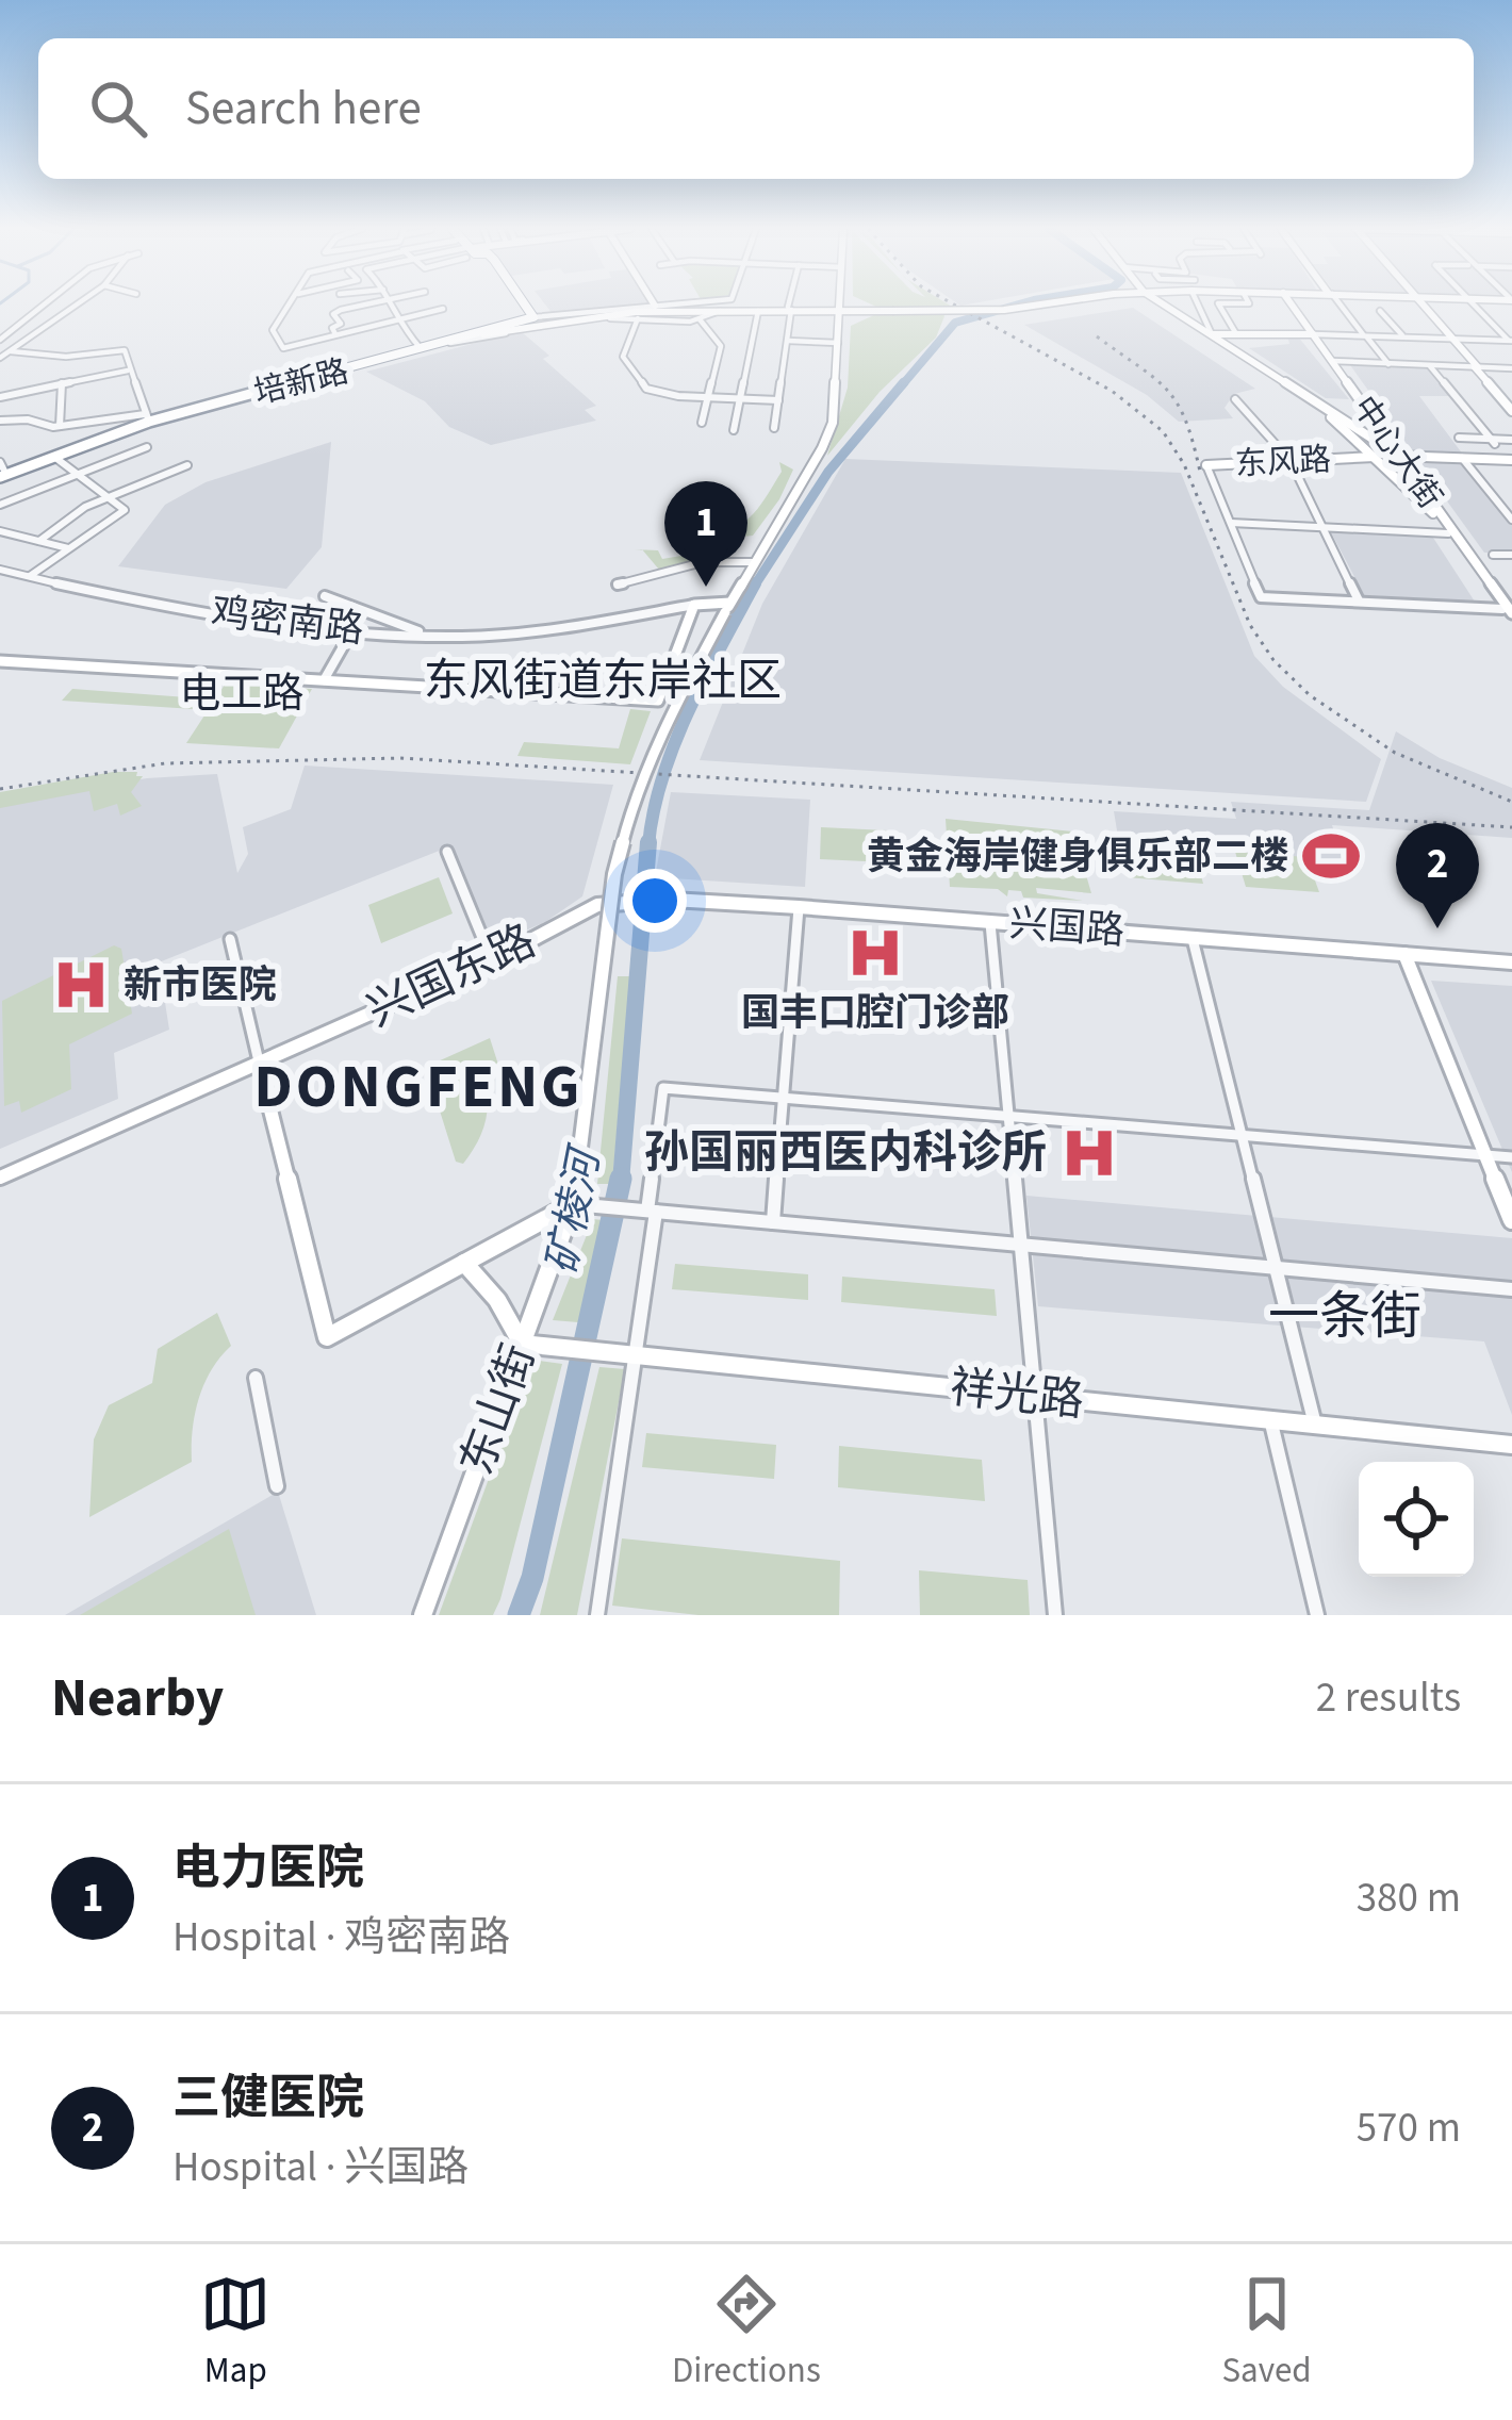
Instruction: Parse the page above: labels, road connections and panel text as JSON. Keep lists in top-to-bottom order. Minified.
{"streets":{"highway":["培新路"],"street":["中心大街","东风路","鸡密南路","兴国路","兴国东路","祥光路","东山街"]},"crossings":[["中心大街","东风路"],["鸡密南路","东山街"],["兴国路","兴国东路"],["祥光路","东山街"]],"districts":["东风街道东岸社区","电工路","DONGFENG","一条街"],"water":["矿棱河"],"places":{"sports":["黄金海岸健身俱乐部二楼"],"hospital":["国丰口腔门诊部","新市医院","孙国丽西医内科诊所"]},"page":{"search":"Search here","pins":["1","2"],"heading":["Nearby","2 results"],"list":[{"mark":"1","name":"电力医院","note":"Hospital · 鸡密南路","value":"380 m"},{"mark":"2","name":"三健医院","note":"Hospital · 兴国路","value":"570 m"}],"nav":["Map","Directions","Saved"]}}
